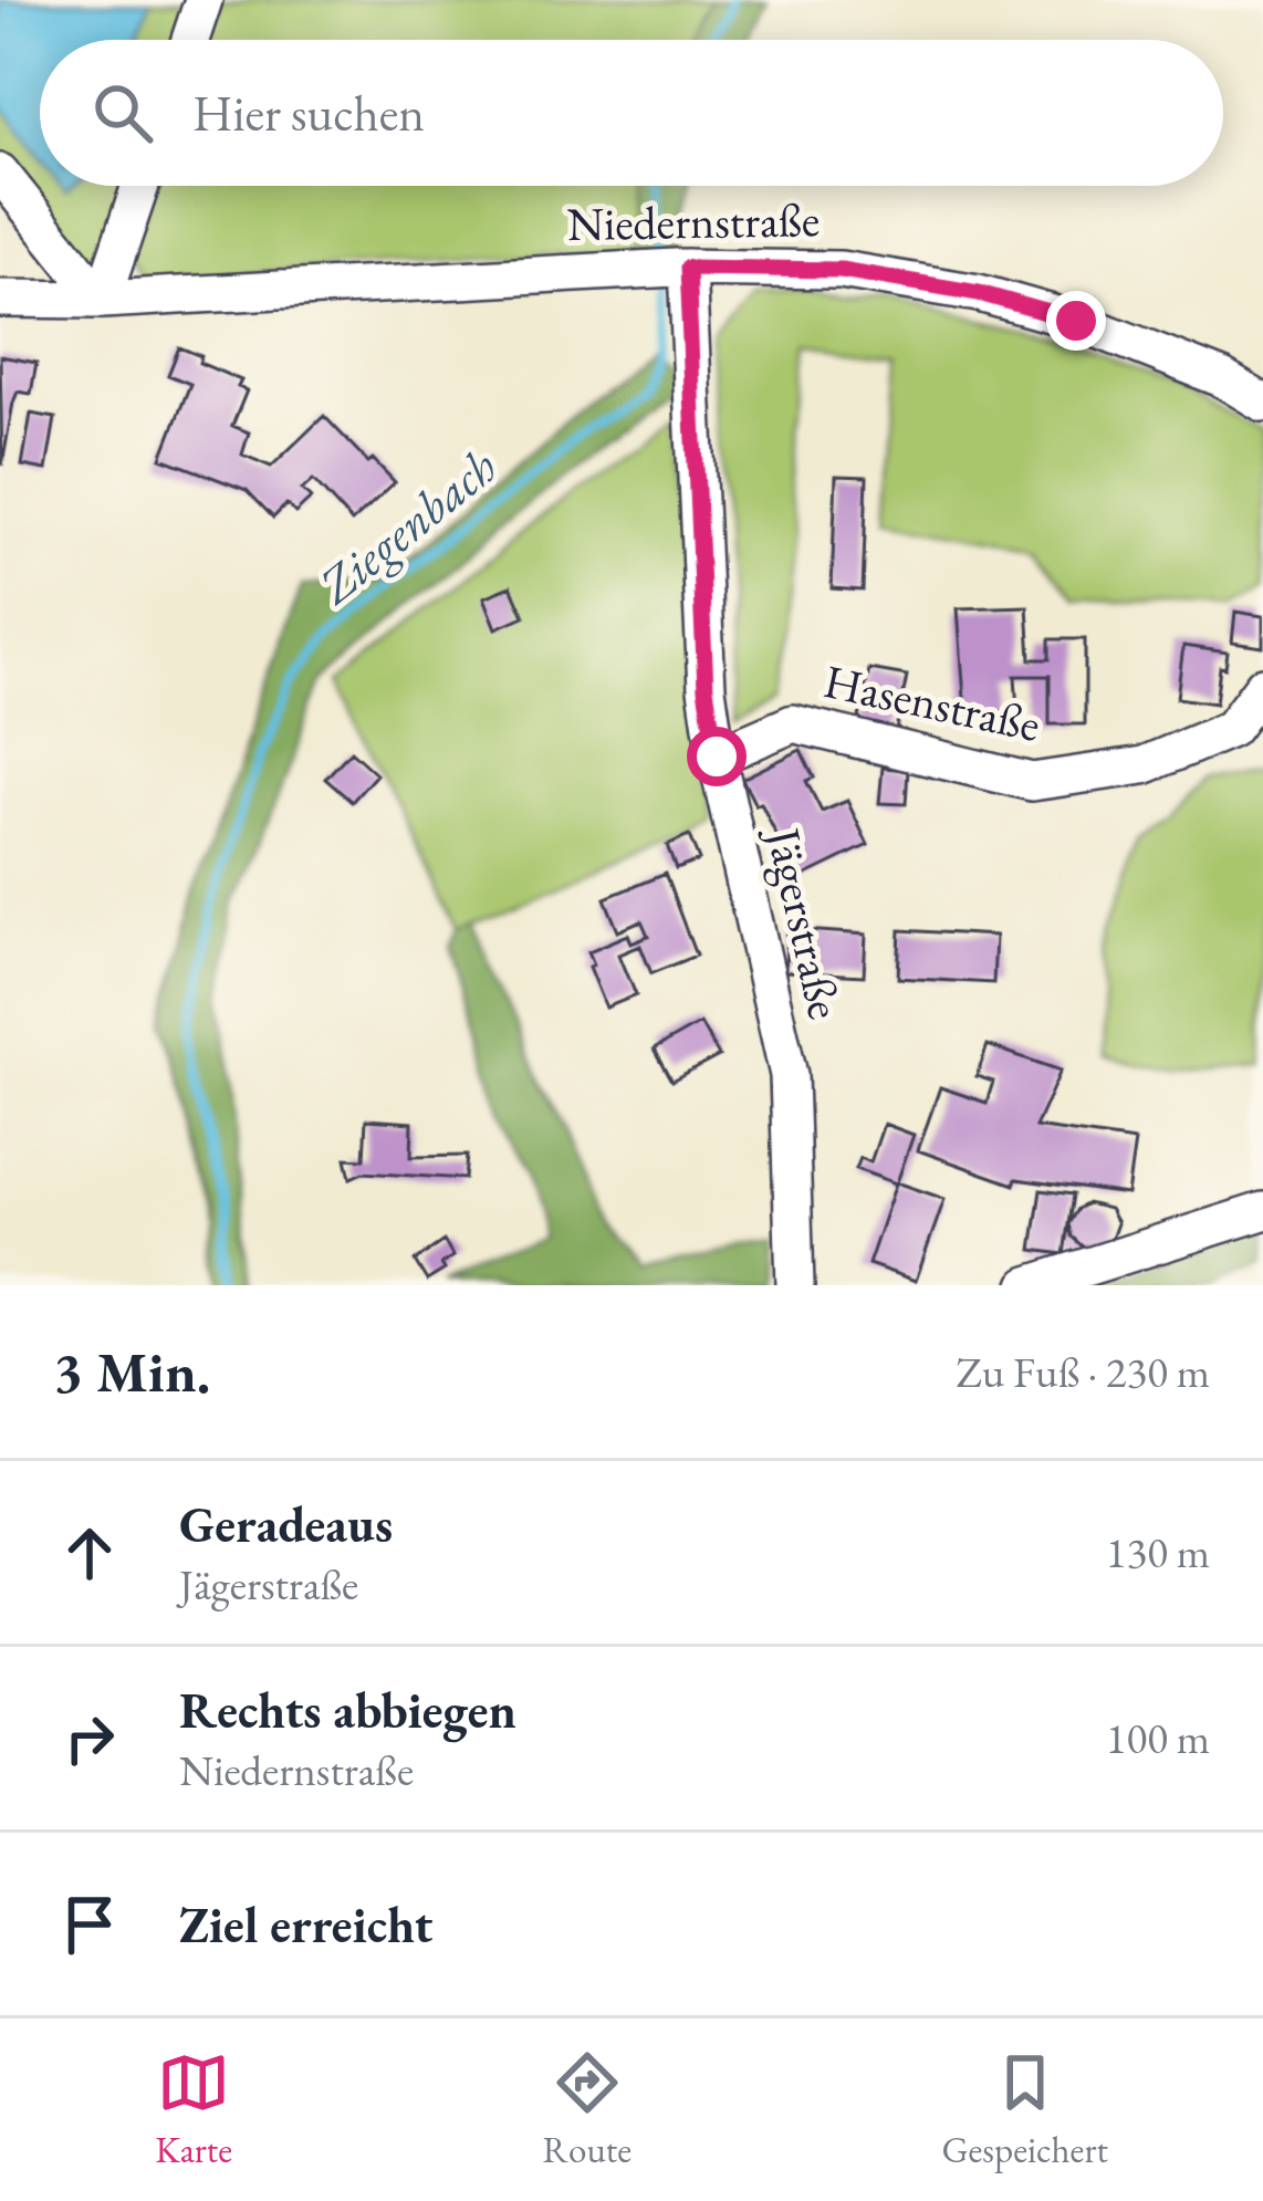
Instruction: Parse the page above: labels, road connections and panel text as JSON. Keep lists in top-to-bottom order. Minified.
{"streets":{"street":["Niedernstraße","Hasenstraße","Jägerstraße"]},"crossings":[["Niedernstraße","Jägerstraße"],["Hasenstraße","Jägerstraße"]],"water":["Ziegenbach"],"page":{"search":"Hier suchen","heading":["3 Min.","Zu Fuß · 230 m"],"list":[["Geradeaus","Jägerstraße","130 m"],["Rechts abbiegen","Niedernstraße","100 m"],"Ziel erreicht"],"nav":["Karte","Route","Gespeichert"]}}
